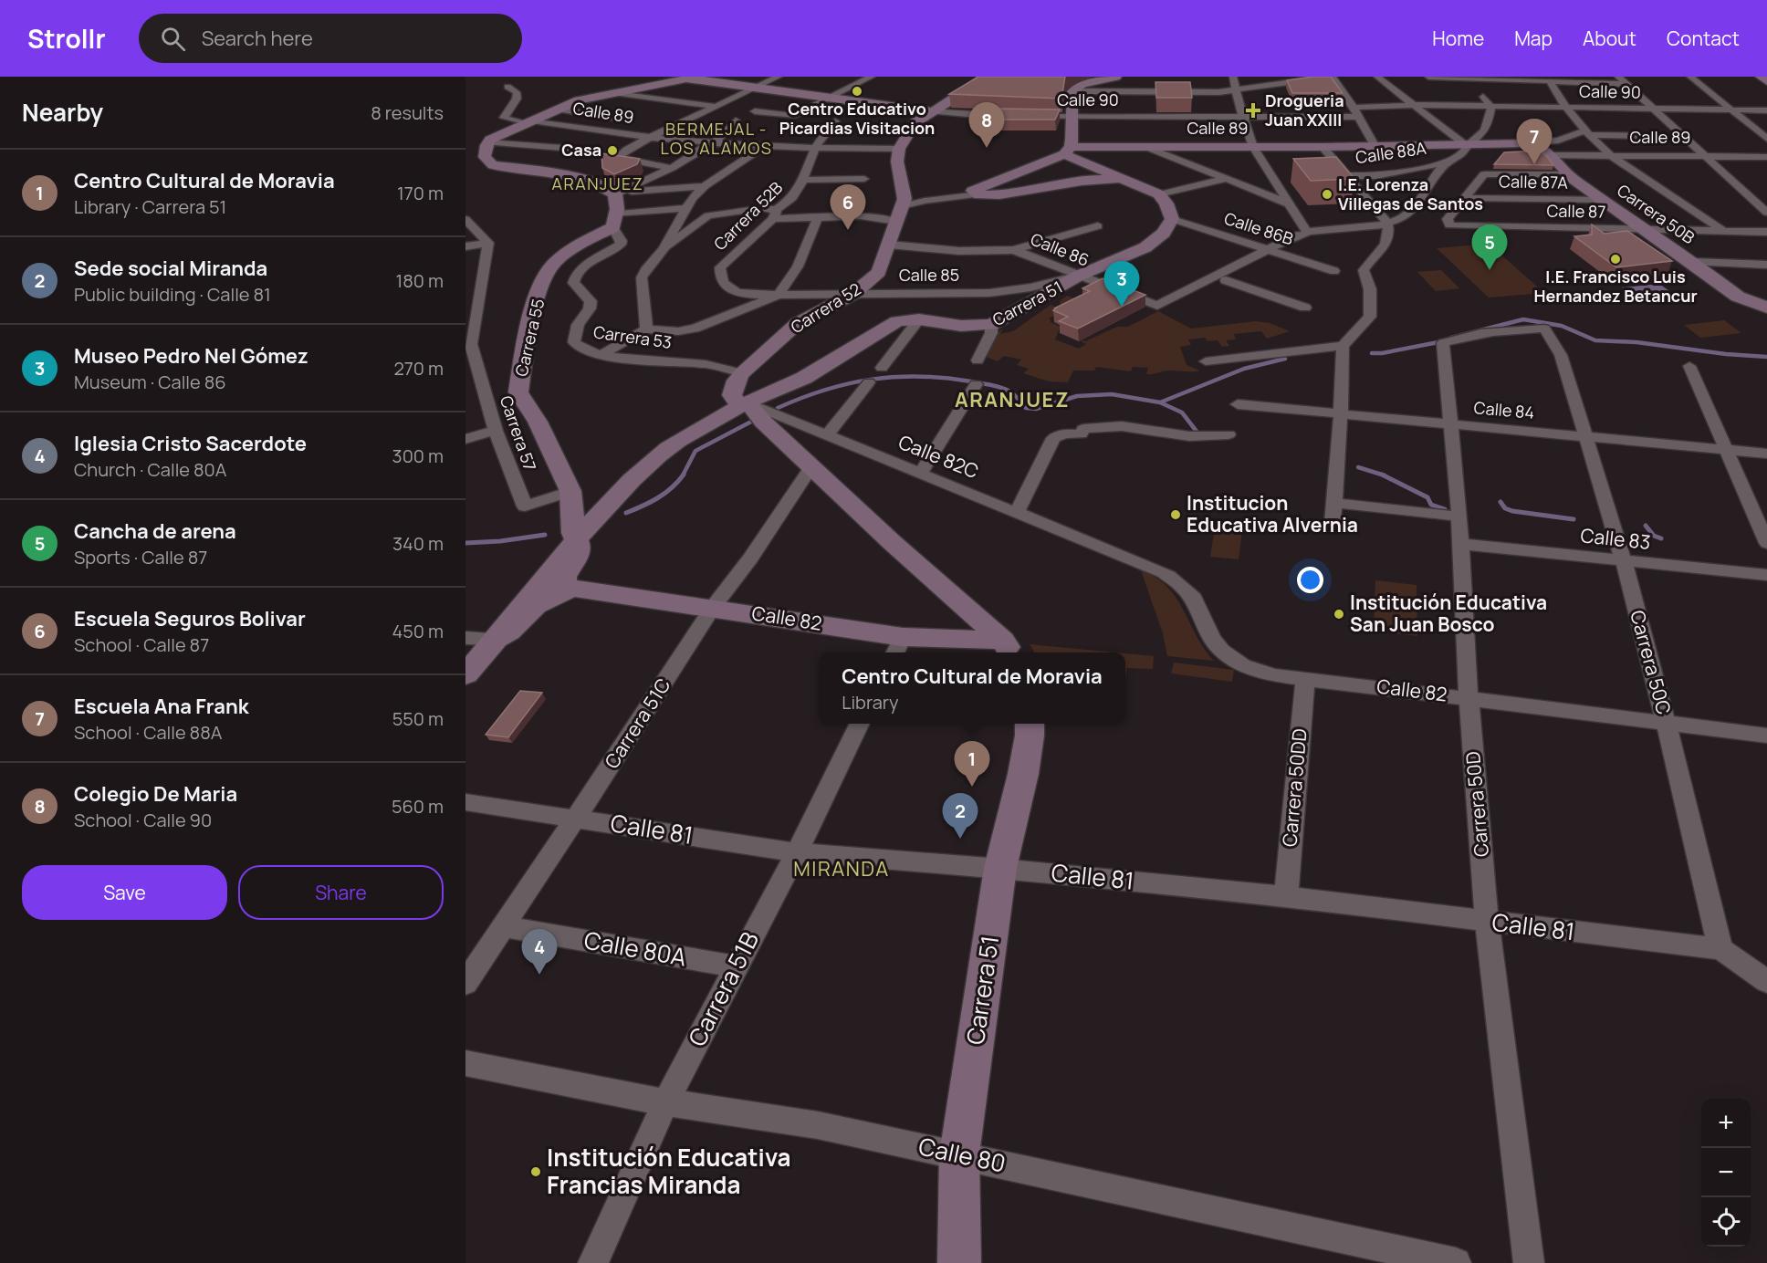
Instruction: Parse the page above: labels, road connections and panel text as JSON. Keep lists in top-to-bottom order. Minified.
{"streets":{"street":["Calle 90","Calle 89","Calle 88A","Calle 87A","Calle 87","Carrera 50B","Carrera 52B","Calle 86B","Calle 86","Calle 85","Carrera 51","Carrera 52","Carrera 55","Carrera 53","Calle 84","Carrera 57","Calle 82C","Calle 83","Calle 82","Carrera 50C","Carrera 51C","Carrera 50DD","Carrera 50D","Calle 81","Calle 80A","Carrera 51B","Calle 80"]},"crossings":[["Calle 89","Carrera 50B"],["Calle 89","Carrera 52B"],["Calle 87A","Calle 87"],["Calle 87A","Carrera 50B"],["Calle 87","Carrera 50B"],["Carrera 52B","Calle 85"],["Calle 86B","Calle 86"],["Calle 86B","Carrera 51"],["Calle 86","Calle 85"],["Calle 86","Carrera 51"],["Calle 86","Carrera 52"],["Calle 85","Carrera 51"],["Calle 85","Carrera 52"],["Carrera 51","Carrera 52"],["Carrera 51","Calle 82C"],["Carrera 51","Calle 81"],["Carrera 51","Calle 80"],["Carrera 52","Carrera 53"],["Carrera 52","Calle 82C"],["Carrera 55","Carrera 53"],["Carrera 55","Carrera 57"],["Calle 84","Calle 82C"],["Calle 84","Carrera 50C"],["Calle 84","Carrera 50D"],["Calle 82C","Calle 82"],["Calle 83","Carrera 50C"],["Calle 83","Carrera 50D"],["Calle 82","Carrera 50C"],["Calle 82","Carrera 51C"],["Calle 82","Carrera 50DD"],["Calle 82","Carrera 50D"],["Carrera 50C","Carrera 50D"],["Carrera 50C","Calle 81"],["Carrera 51C","Calle 81"],["Carrera 51C","Calle 80A"],["Carrera 50DD","Calle 81"],["Carrera 50D","Calle 81"],["Calle 81","Carrera 51B"],["Calle 80A","Carrera 51B"],["Carrera 51B","Calle 80"]],"districts":["BERMEJAL - LOS ALAMOS","ARANJUEZ","ARANJUEZ","MIRANDA"],"places":{"other":["Centro Educativo Picardias Visitacion","Casa","I.E. Lorenza Villegas de Santos","I.E. Francisco Luis Hernandez Betancur","Institucion Educativa Alvernia","Institución Educativa San Juan Bosco","Institución Educativa Francias Miranda"],"health":["Drogueria Juan XXIII"]},"page":{"header":"Strollr","search":"Search here","nav":["Home","Map","About","Contact"],"heading":["Nearby","8 results"],"pins":["8","7","6","5","3","1","2","4"],"list":[{"mark":"1","name":"Centro Cultural de Moravia","note":"Library · Carrera 51","value":"170 m"},{"mark":"2","name":"Sede social Miranda","note":"Public building · Calle 81","value":"180 m"},{"mark":"3","name":"Museo Pedro Nel Gómez","note":"Museum · Calle 86","value":"270 m"},{"mark":"4","name":"Iglesia Cristo Sacerdote","note":"Church · Calle 80A","value":"300 m"},{"mark":"5","name":"Cancha de arena","note":"Sports · Calle 87","value":"340 m"},{"mark":"6","name":"Escuela Seguros Bolivar","note":"School · Calle 87","value":"450 m"},{"mark":"7","name":"Escuela Ana Frank","note":"School · Calle 88A","value":"550 m"},{"mark":"8","name":"Colegio De Maria","note":"School · Calle 90","value":"560 m"}],"popup":["Centro Cultural de Moravia","Library"],"buttons":["Save","Share"],"map_buttons":["+","−"]}}
